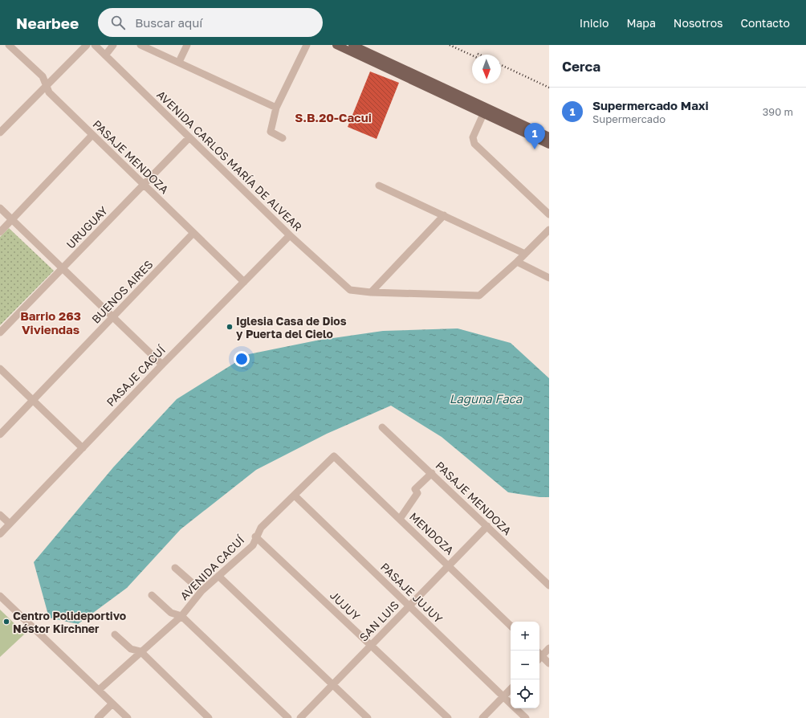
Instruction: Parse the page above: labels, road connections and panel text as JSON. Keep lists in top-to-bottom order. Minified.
{"streets":{"street":["PASAJE MENDOZA","AVENIDA CARLOS MARÍA DE ALVEAR","URUGUAY","BUENOS AIRES","PASAJE CACUÍ","MENDOZA","AVENIDA CACUÍ","PASAJE JUJUY","JUJUY","SAN LUIS"]},"crossings":[["PASAJE MENDOZA","URUGUAY"],["PASAJE MENDOZA","BUENOS AIRES"],["PASAJE MENDOZA","PASAJE CACUÍ"],["PASAJE MENDOZA","SAN LUIS"],["AVENIDA CARLOS MARÍA DE ALVEAR","URUGUAY"],["AVENIDA CARLOS MARÍA DE ALVEAR","PASAJE CACUÍ"],["MENDOZA","AVENIDA CACUÍ"],["MENDOZA","SAN LUIS"],["AVENIDA CACUÍ","PASAJE JUJUY"],["AVENIDA CACUÍ","JUJUY"],["PASAJE JUJUY","SAN LUIS"],["JUJUY","SAN LUIS"]],"districts":["S.B.20-Cacui","Barrio 263 Viviendas"],"water":["Laguna Faca"],"places":["Iglesia Casa de Dios y Puerta del Cielo","Centro Polideportivo Néstor Kirchner"],"north":"bottom","page":{"header":"Nearbee","search":"Buscar aquí","nav":["Inicio","Mapa","Nosotros","Contacto"],"heading":"Cerca","list":[{"mark":"1","name":"Supermercado Maxi","note":"Supermercado","value":"390 m"}],"pins":"1","map_buttons":["+","−"]}}
